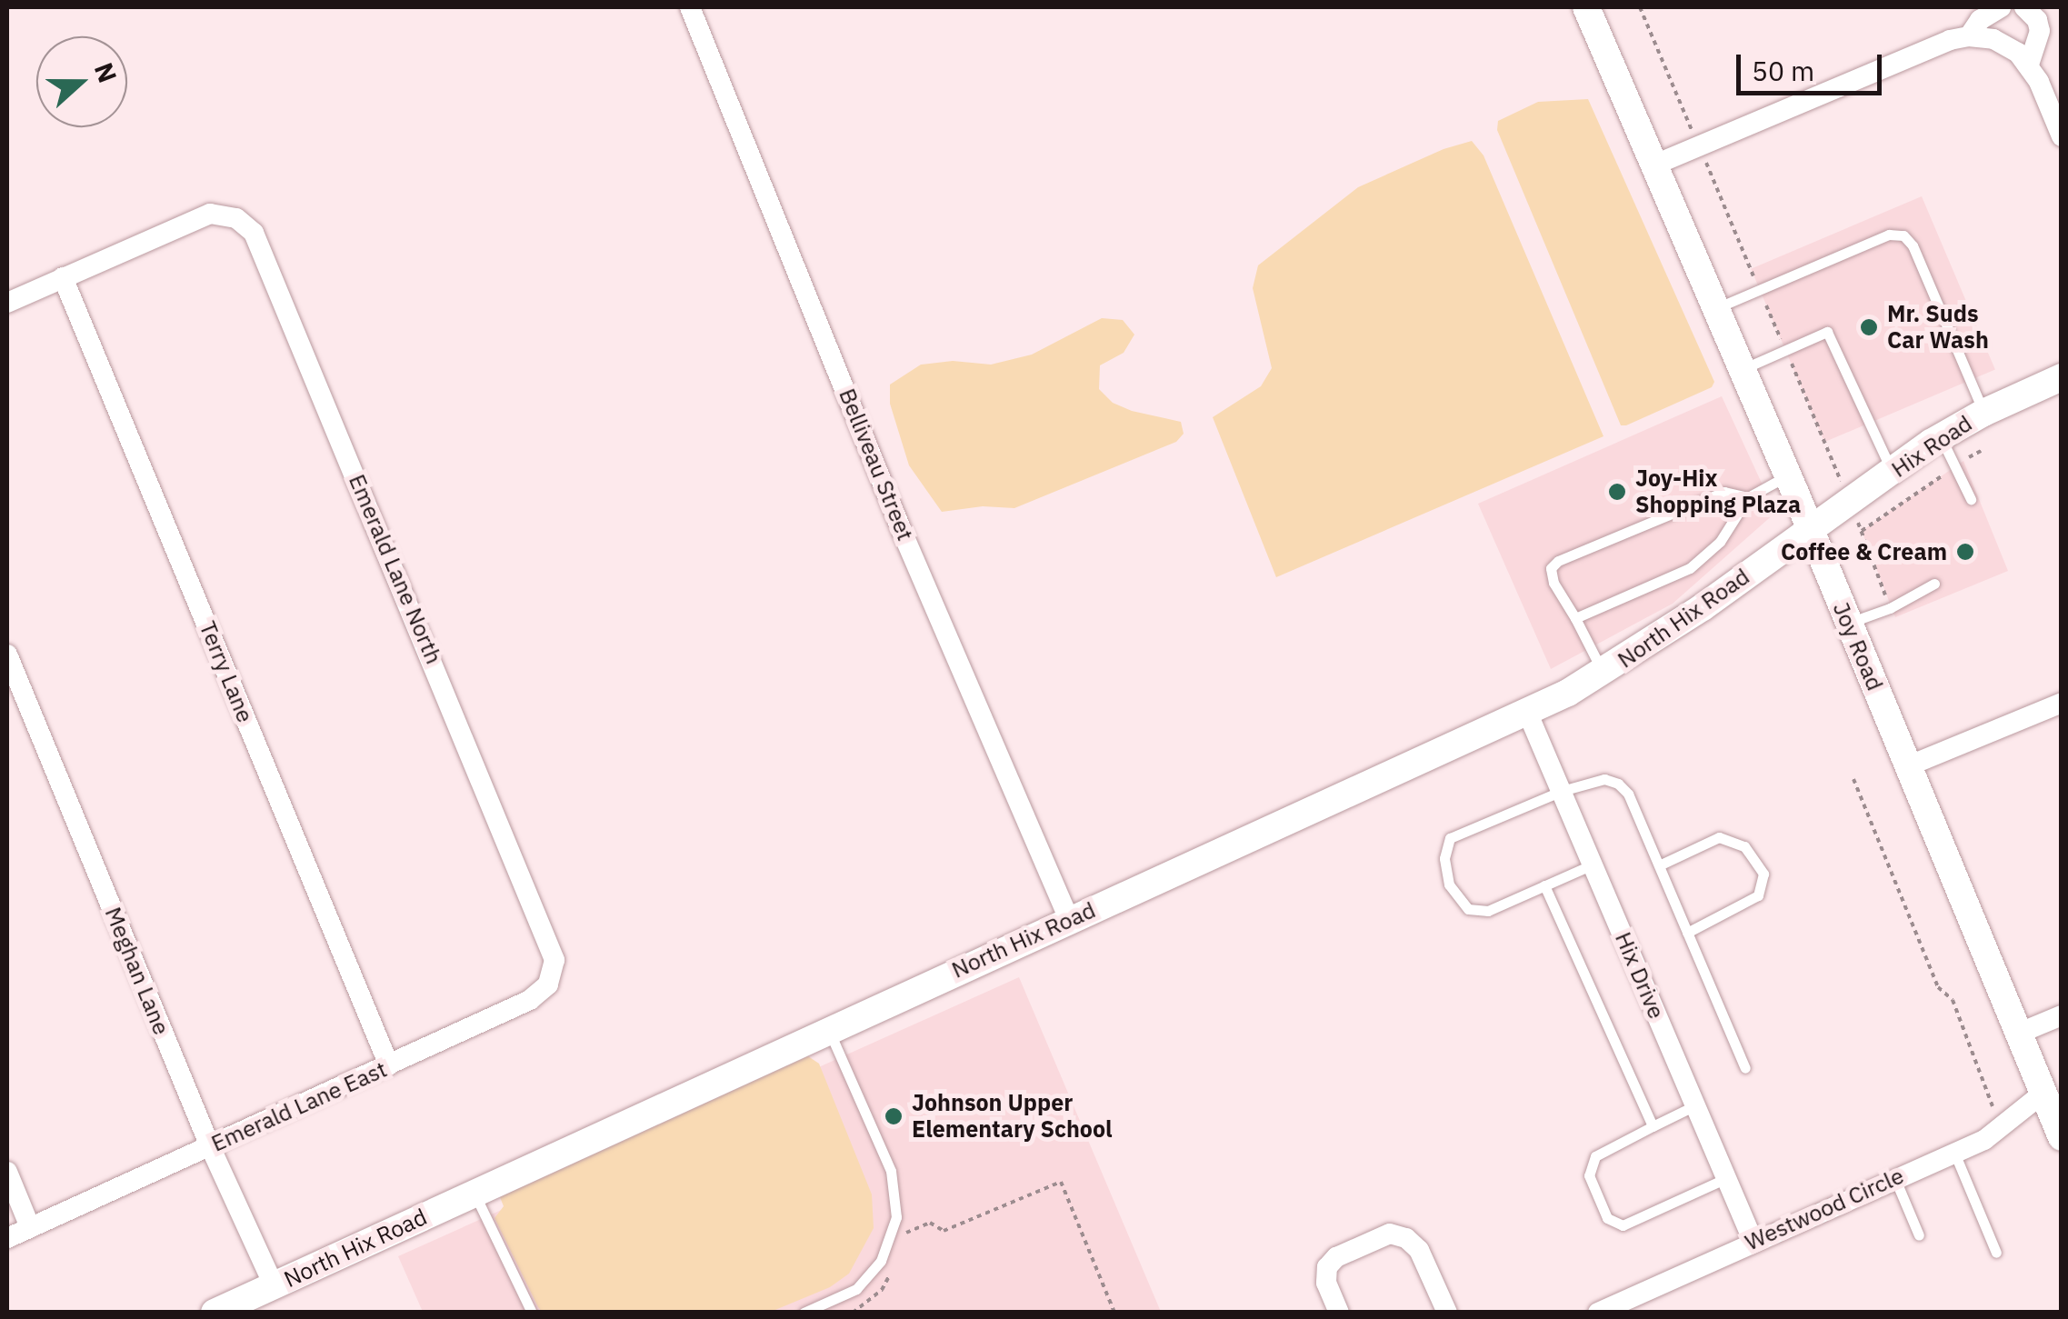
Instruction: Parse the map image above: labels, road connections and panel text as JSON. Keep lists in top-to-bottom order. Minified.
{"streets":{"street":["Hix Road","Belliveau Street","Emerald Lane North","North Hix Road","Joy Road","Terry Lane","Meghan Lane","Hix Drive","Emerald Lane East","Westwood Circle"]},"crossings":[["Hix Road","North Hix Road"],["Hix Road","Joy Road"],["Belliveau Street","North Hix Road"],["Emerald Lane North","Terry Lane"],["Emerald Lane North","Emerald Lane East"],["North Hix Road","Joy Road"],["North Hix Road","Meghan Lane"],["North Hix Road","Hix Drive"],["Joy Road","Westwood Circle"],["Terry Lane","Emerald Lane East"],["Meghan Lane","Emerald Lane East"],["Hix Drive","Westwood Circle"]],"places":["Mr. Suds Car Wash","Joy-Hix Shopping Plaza","Coffee & Cream","Johnson Upper Elementary School"],"scale_bar":"50 m","north":"right"}
